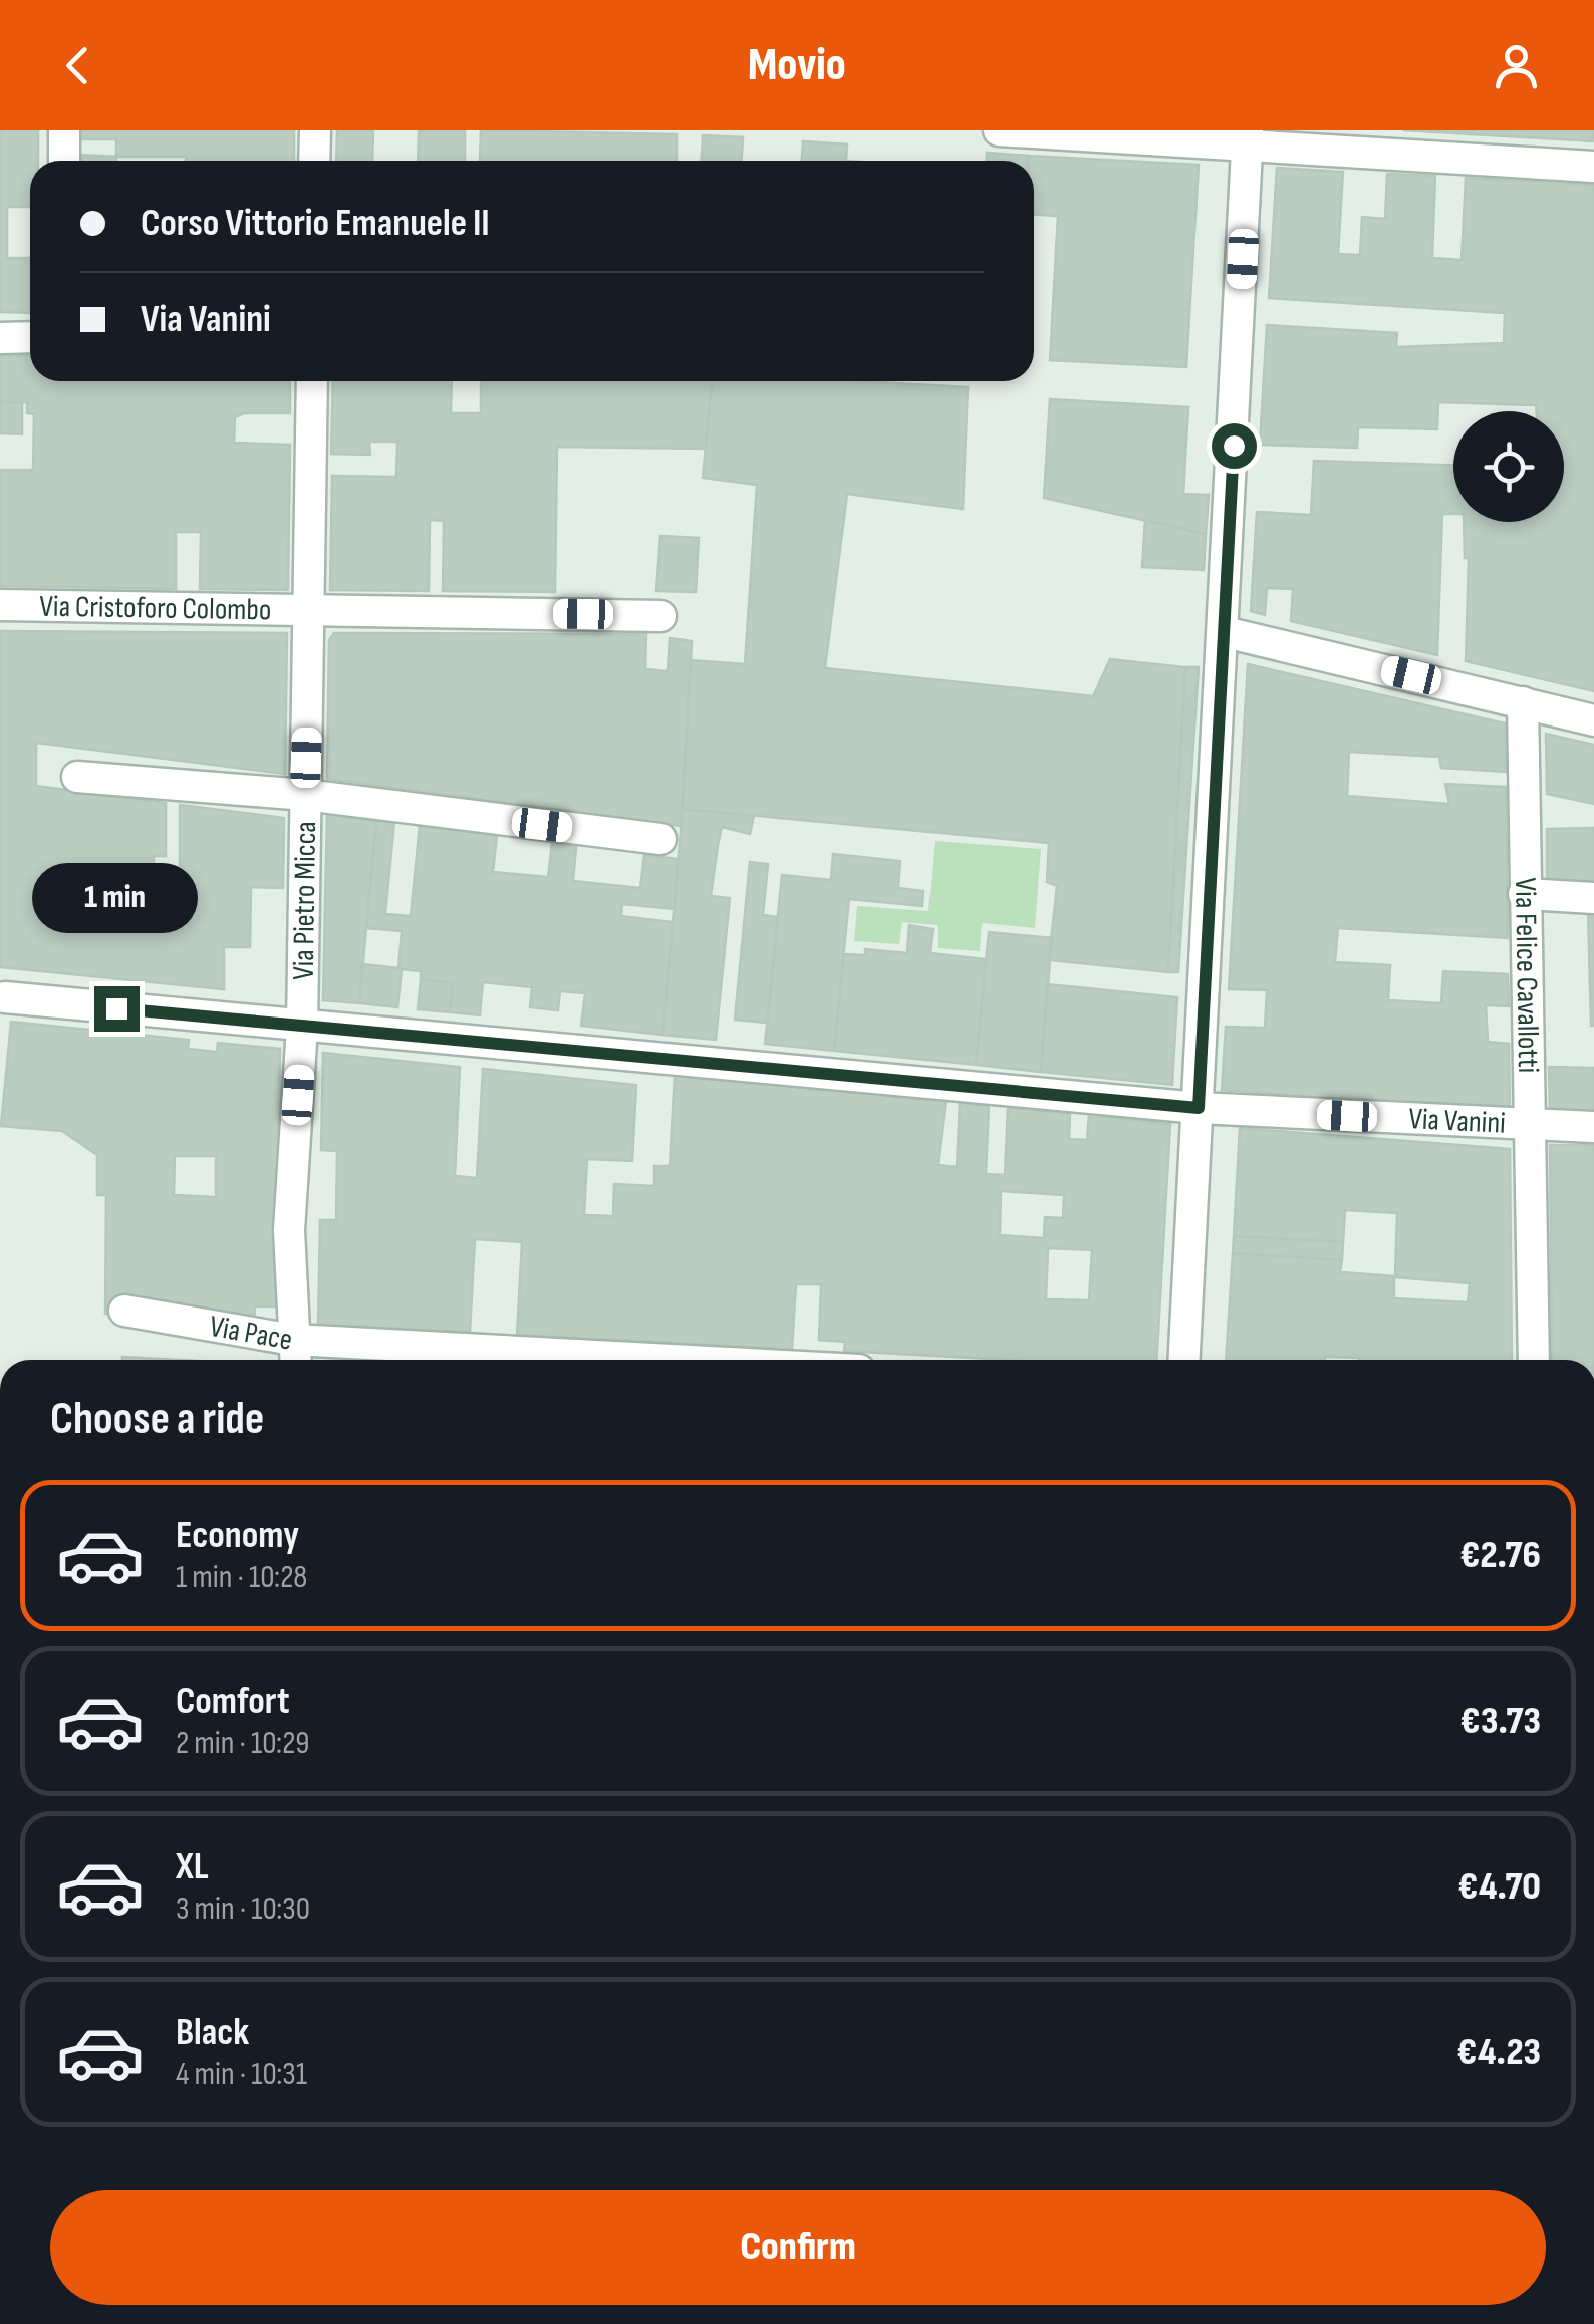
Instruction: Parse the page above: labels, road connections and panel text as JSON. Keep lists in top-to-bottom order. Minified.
{"streets":{"street":["Via Cristoforo Colombo","Via Pietro Micca","Via Felice Cavallotti","Via Vanini","Via Pace"]},"crossings":[["Via Cristoforo Colombo","Via Pietro Micca"],["Via Pietro Micca","Via Vanini"],["Via Pietro Micca","Via Pace"],["Via Felice Cavallotti","Via Vanini"]],"page":{"header":"Movio","banner":["Corso Vittorio Emanuele II","Via Vanini"],"bubble":"1 min","heading":"Choose a ride","list":[{"name":"Economy","note":"1 min · 10:28","value":"€2.76"},{"name":"Comfort","note":"2 min · 10:29","value":"€3.73"},{"name":"XL","note":"3 min · 10:30","value":"€4.70"},{"name":"Black","note":"4 min · 10:31","value":"€4.23"}],"buttons":"Confirm"}}
